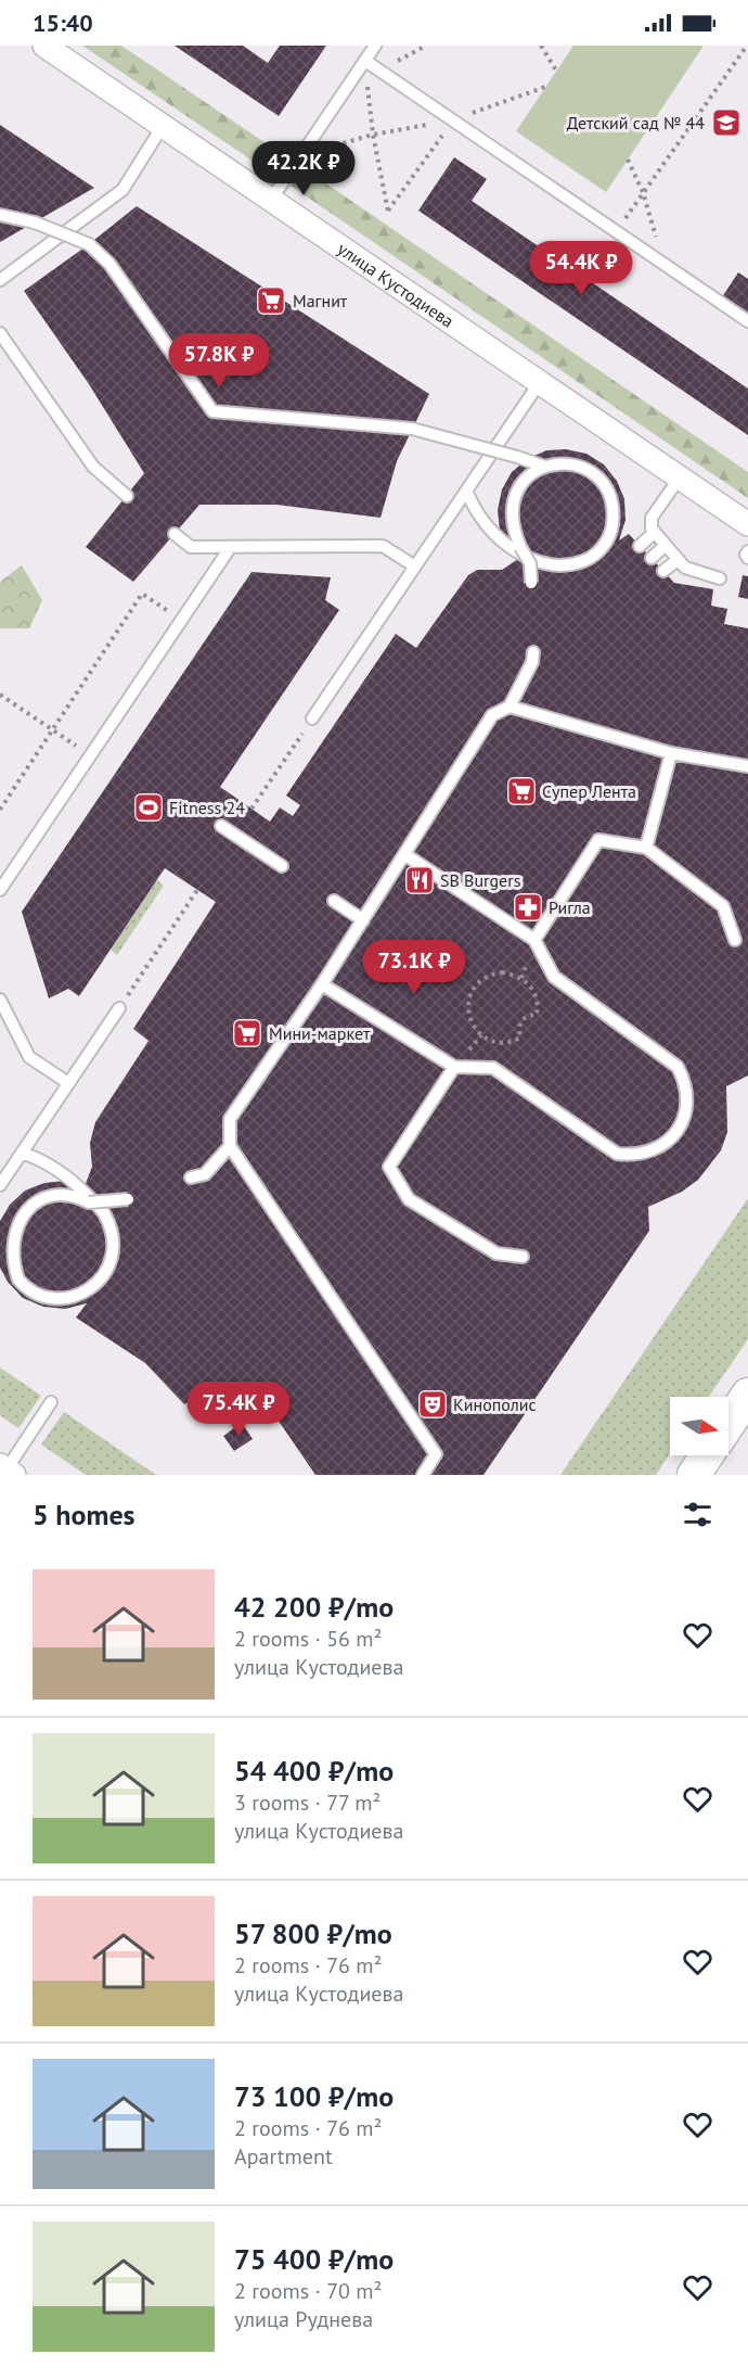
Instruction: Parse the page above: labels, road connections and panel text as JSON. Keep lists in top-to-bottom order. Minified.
{"streets":{"street":["улица Кустодиева"]},"places":{"school or university":["Детский сад № 44"],"supermarket":["Магнит","Супер Лента","Мини-маркет"],"sports":["Fitness 24"],"restaurant":["SB Burgers"],"pharmacy":["Ригла"],"theatre":["Кинополис"]},"north":"right","page":{"status":"15:40","price":["42.2K ₽","54.4K ₽","57.8K ₽","73.1K ₽","75.4K ₽"],"heading":"5 homes","list":[{"name":"42 200 ₽/mo","note":"2 rooms · 56 m² · улица Кустодиева"},{"name":"54 400 ₽/mo","note":"3 rooms · 77 m² · улица Кустодиева"},{"name":"57 800 ₽/mo","note":"2 rooms · 76 m² · улица Кустодиева"},{"name":"73 100 ₽/mo","note":"2 rooms · 76 m² · Apartment"},{"name":"75 400 ₽/mo","note":"2 rooms · 70 m² · улица Руднева"}]}}
